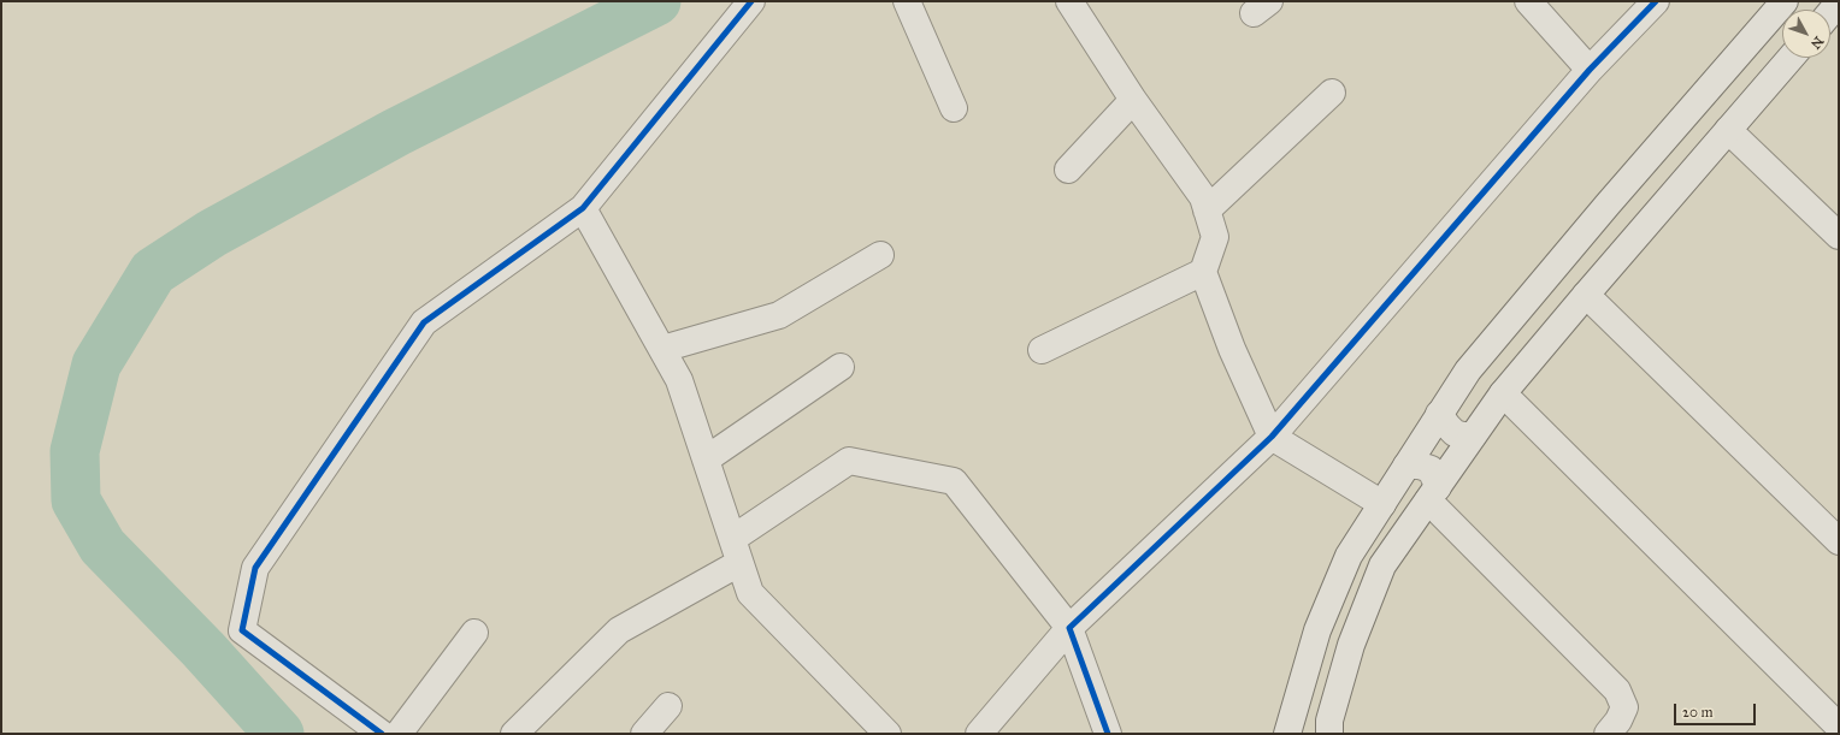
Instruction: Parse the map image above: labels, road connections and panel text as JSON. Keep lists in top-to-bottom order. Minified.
{"scale_bar":"20 m","north":"bottom right"}
